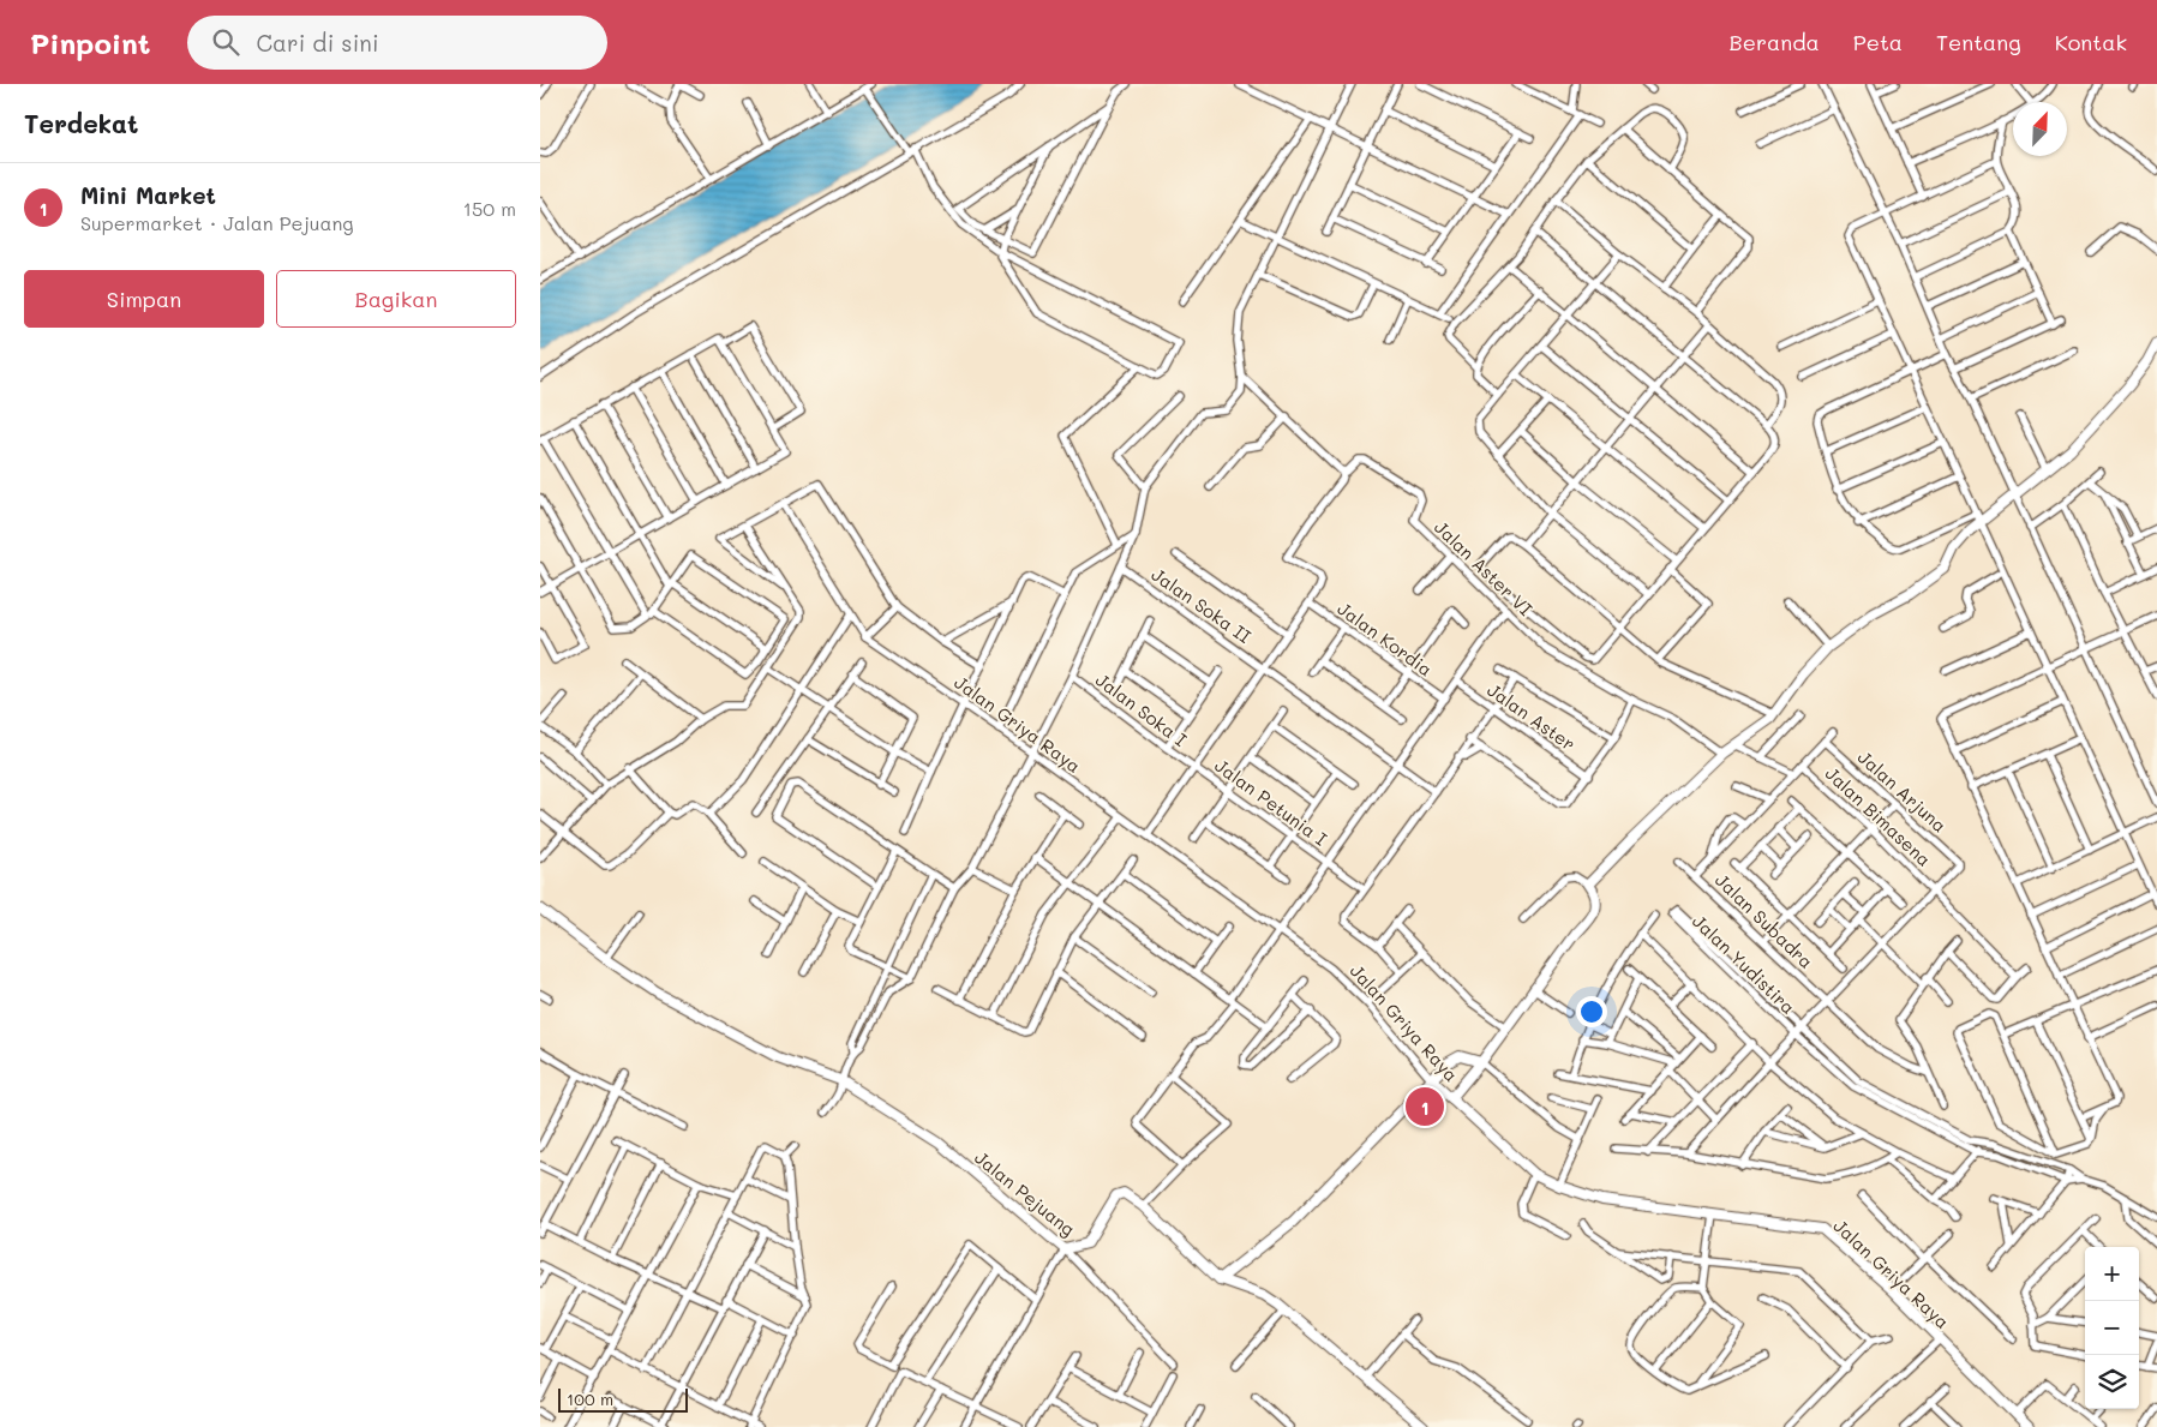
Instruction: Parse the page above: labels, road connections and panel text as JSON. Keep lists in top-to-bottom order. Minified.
{"streets":{"street":["Jalan Aster VI","Jalan Soka II","Jalan Kordia","Jalan Soka I","Jalan Aster","Jalan Griya Raya","Jalan Arjuna","Jalan Petunia I","Jalan Bimasena","Jalan Subadra","Jalan Yudistira","Jalan Pejuang"]},"crossings":[["Jalan Soka I","Jalan Petunia I"],["Jalan Arjuna","Jalan Bimasena"]],"scale_bar":"100 m","north":"top right","page":{"header":"Pinpoint","search":"Cari di sini","nav":["Beranda","Peta","Tentang","Kontak"],"heading":"Terdekat","list":[{"mark":"1","name":"Mini Market","note":"Supermarket · Jalan Pejuang","value":"150 m"}],"buttons":["Simpan","Bagikan"],"pins":"1","map_buttons":["+","−"],"scale":"100 m"}}
